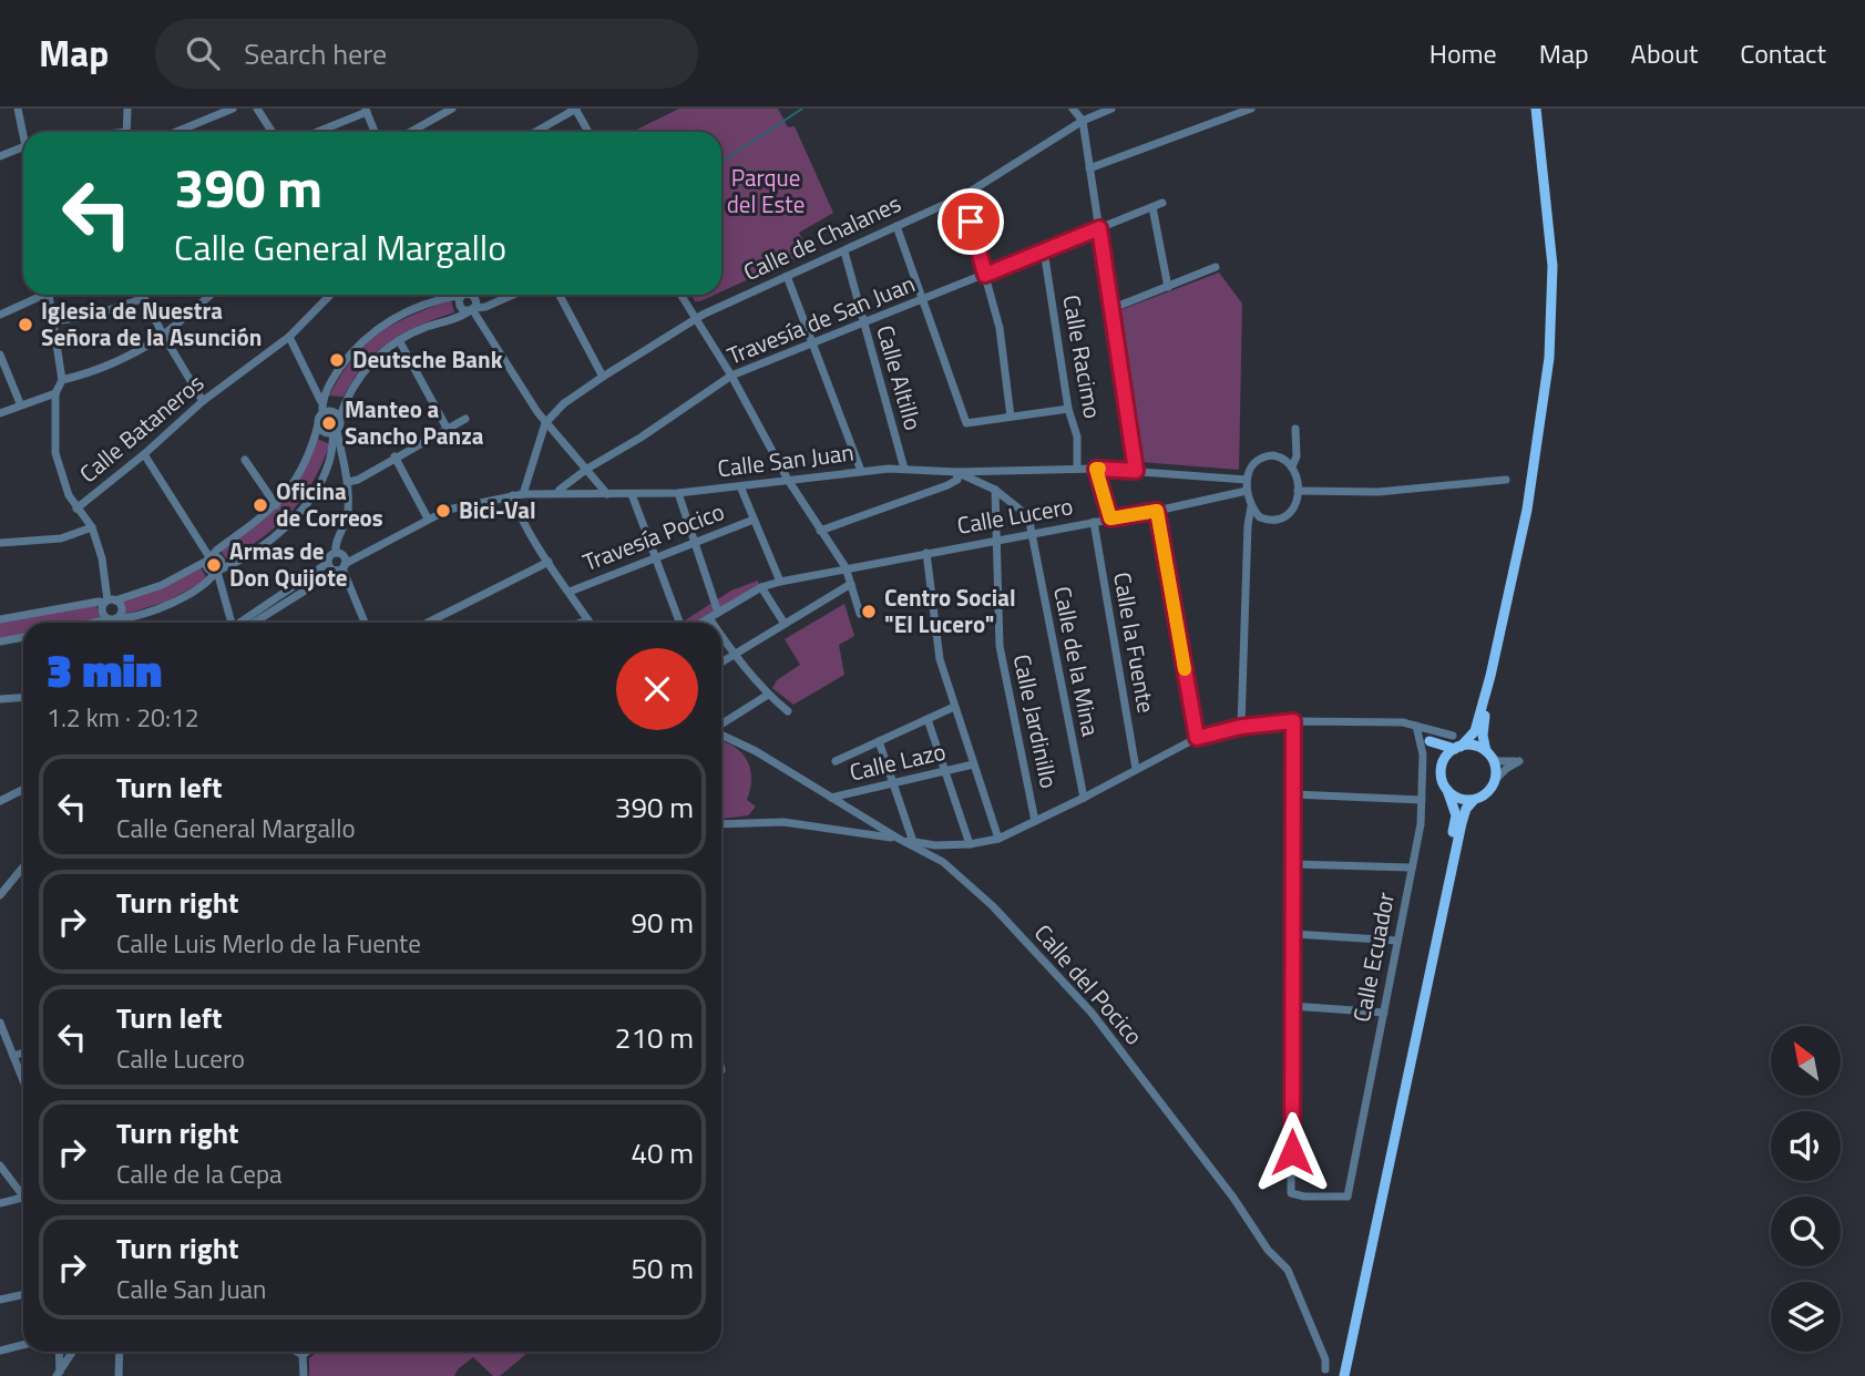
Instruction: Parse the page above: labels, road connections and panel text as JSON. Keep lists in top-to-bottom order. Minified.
{"streets":{"street":["Calle de Chalanes","Travesía de San Juan","Calle Racimo","Calle Altillo","Calle Bataneros","Calle San Juan","Calle Lucero","Travesía Pocico","Calle la Fuente","Calle de la Mina","Calle Jardinillo","Calle Lazo","Calle Ecuador","Calle del Pocico"]},"crossings":[["Calle de Chalanes","Calle Altillo"],["Travesía de San Juan","Calle Racimo"],["Travesía de San Juan","Calle Altillo"],["Travesía de San Juan","Calle San Juan"],["Calle Racimo","Calle San Juan"],["Calle Altillo","Calle San Juan"],["Calle San Juan","Calle Lucero"],["Calle Lucero","Calle la Fuente"],["Calle Lucero","Calle de la Mina"],["Calle Lucero","Calle Jardinillo"],["Calle Lazo","Calle del Pocico"]],"parks":["Parque del Este"],"places":["Iglesia de Nuestra Señora de la Asunción","Deutsche Bank","Manteo a Sancho Panza","Oficina de Correos","Bici-Val","Armas de Don Quijote","Centro Social \"El Lucero\""],"north":"top left","page":{"header":"Map","search":"Search here","nav":["Home","Map","About","Contact"],"turn":["390 m","Calle General Margallo"],"heading":["3 min","1.2 km · 20:12"],"list":[{"name":"Turn left","note":"Calle General Margallo","value":"390 m"},{"name":"Turn right","note":"Calle Luis Merlo de la Fuente","value":"90 m"},{"name":"Turn left","note":"Calle Lucero","value":"210 m"},{"name":"Turn right","note":"Calle de la Cepa","value":"40 m"},{"name":"Turn right","note":"Calle San Juan","value":"50 m"}]}}
